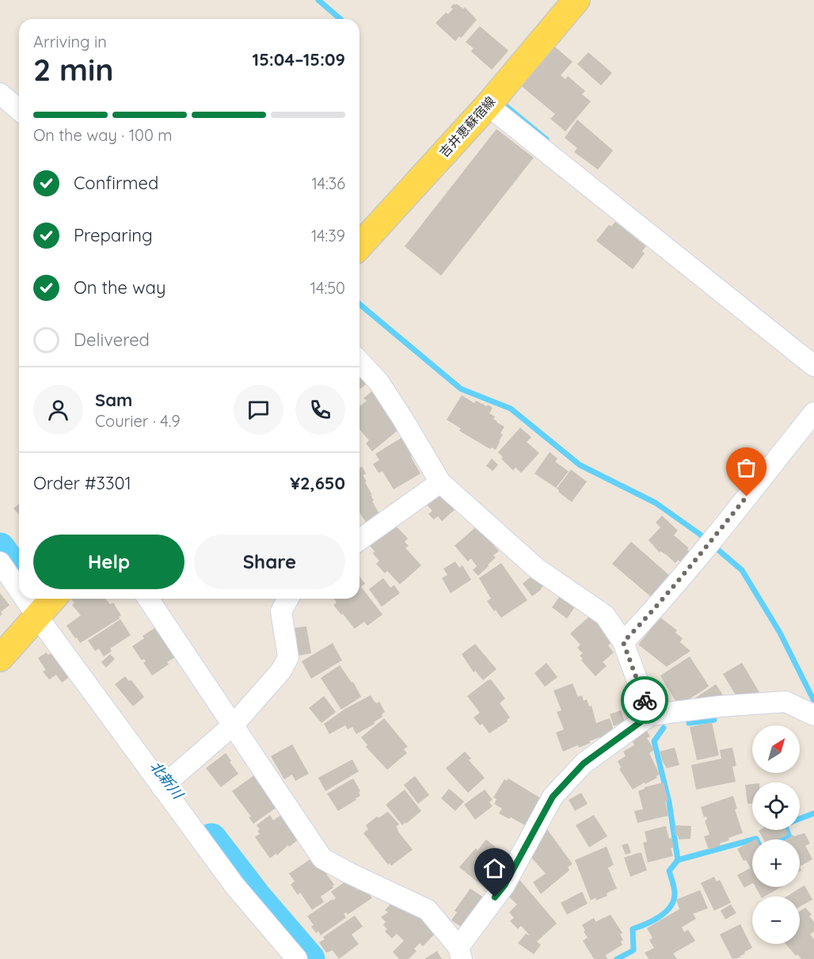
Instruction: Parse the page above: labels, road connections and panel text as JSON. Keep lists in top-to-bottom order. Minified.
{"streets":{"main road":["吉井恵蘇宿線"]},"water":["北新川"],"north":"top right","page":{"heading":["2 min","Arriving in","15:04–15:09"],"panel":["Sam","Courier · 4.9","Order #3301","¥2,650"],"bar":"On the way · 100 m","list":[["Confirmed","14:36"],["Preparing","14:39"],["On the way","14:50"],"Delivered"],"buttons":["Help","Share"],"map_buttons":["+","−"]}}
